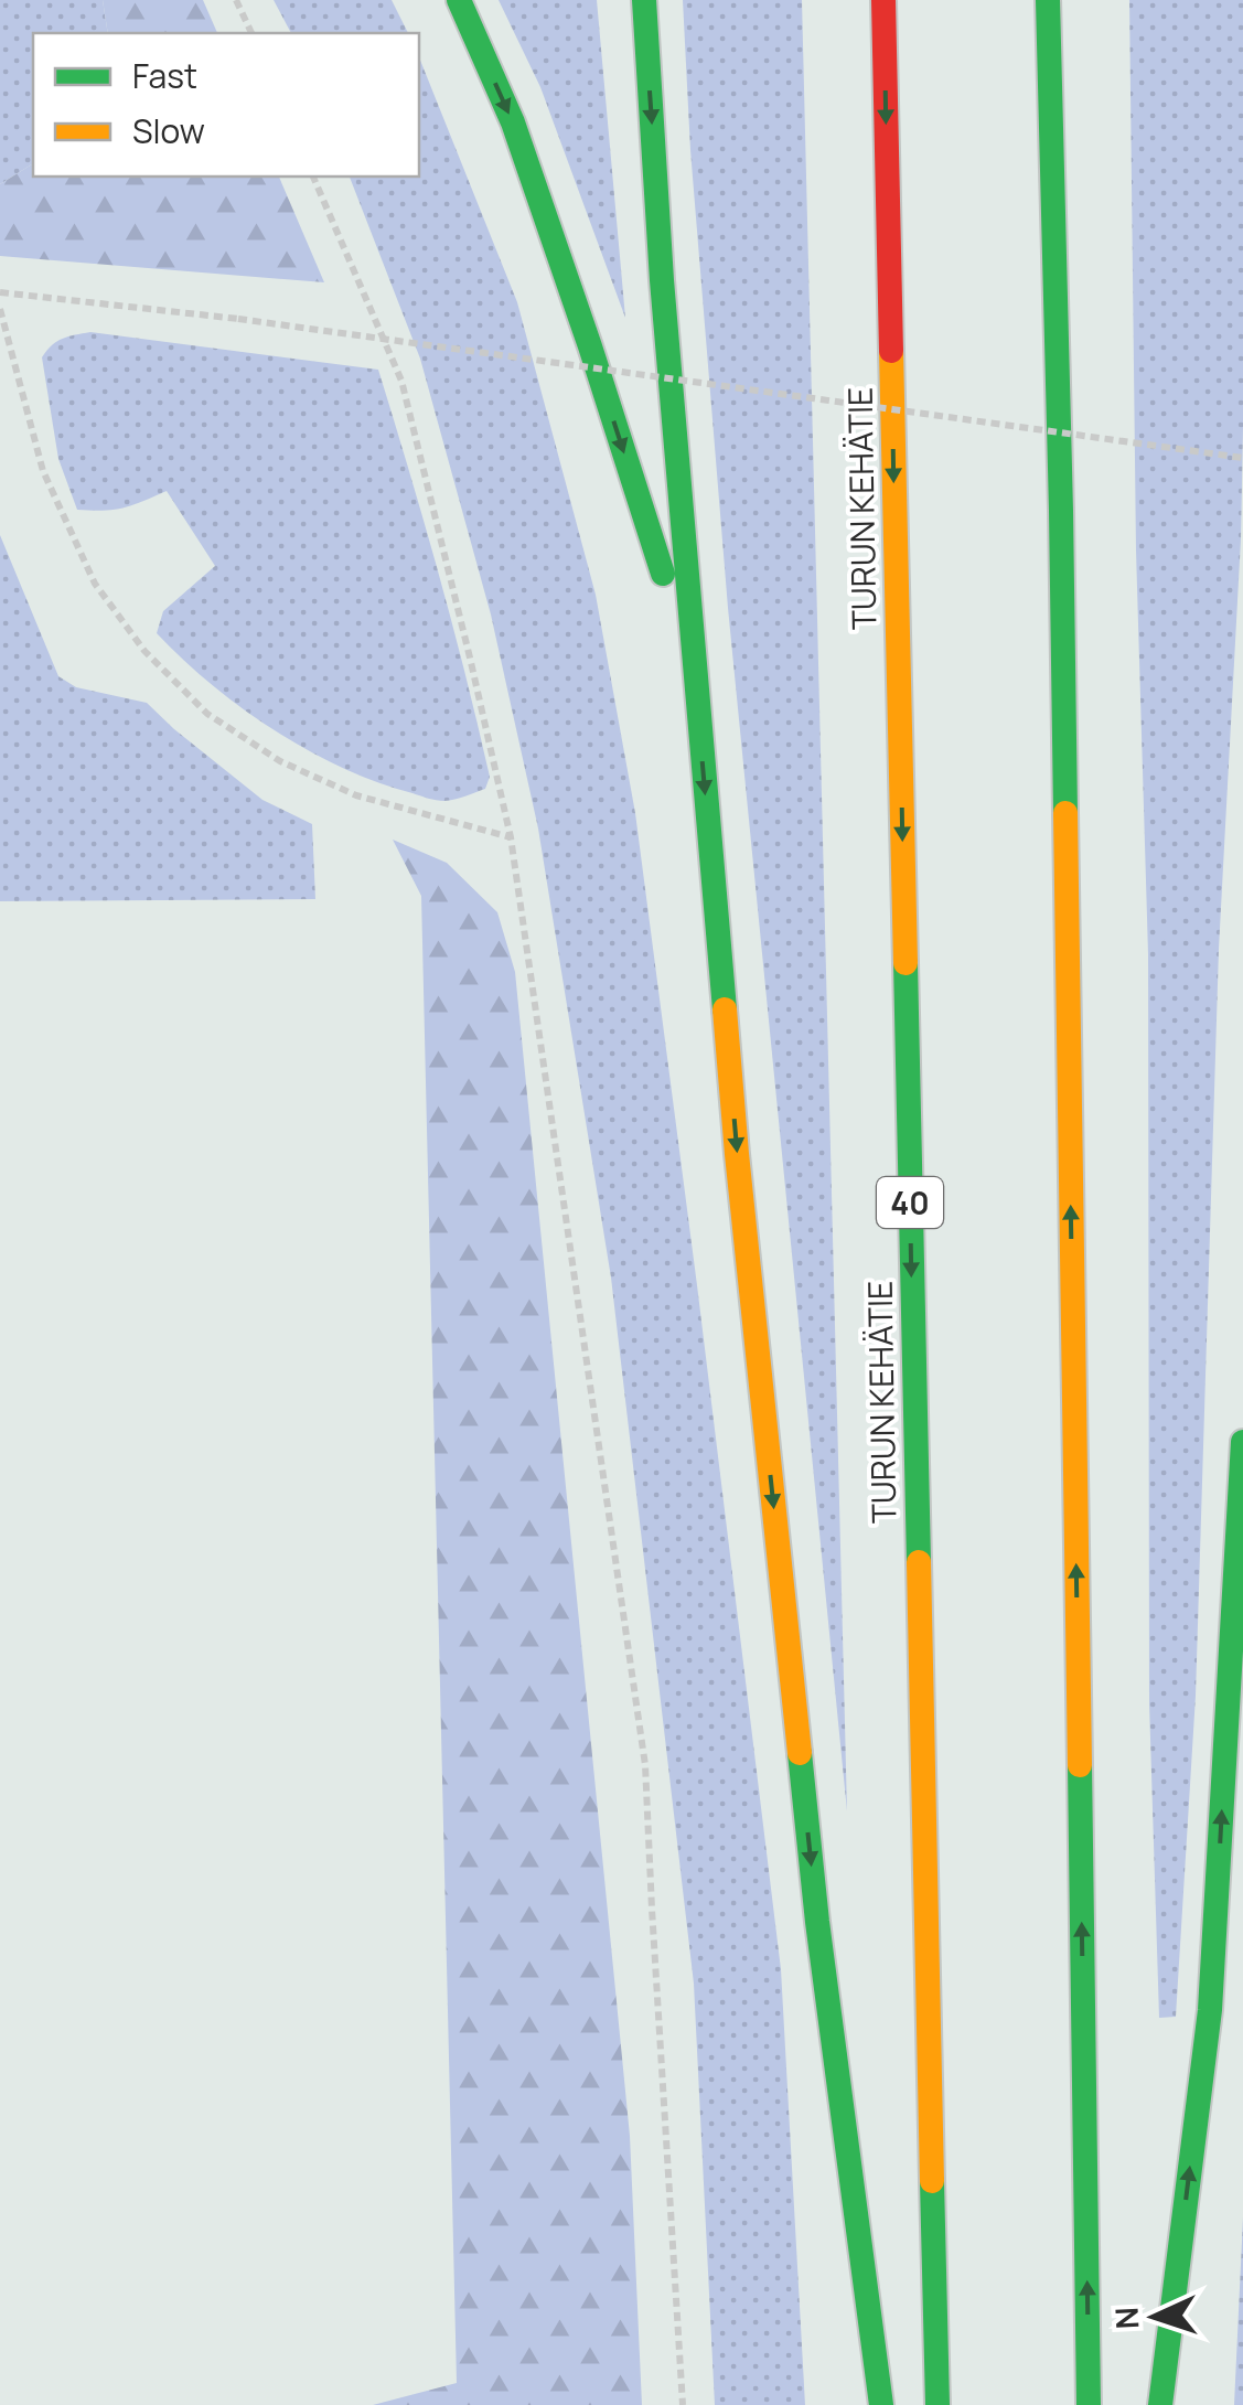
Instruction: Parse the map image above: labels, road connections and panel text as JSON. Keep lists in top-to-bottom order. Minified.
{"streets":{"highway":["TURUN KEHÄTIE","40"]},"legend":["Fast","Slow"],"north":"left"}
